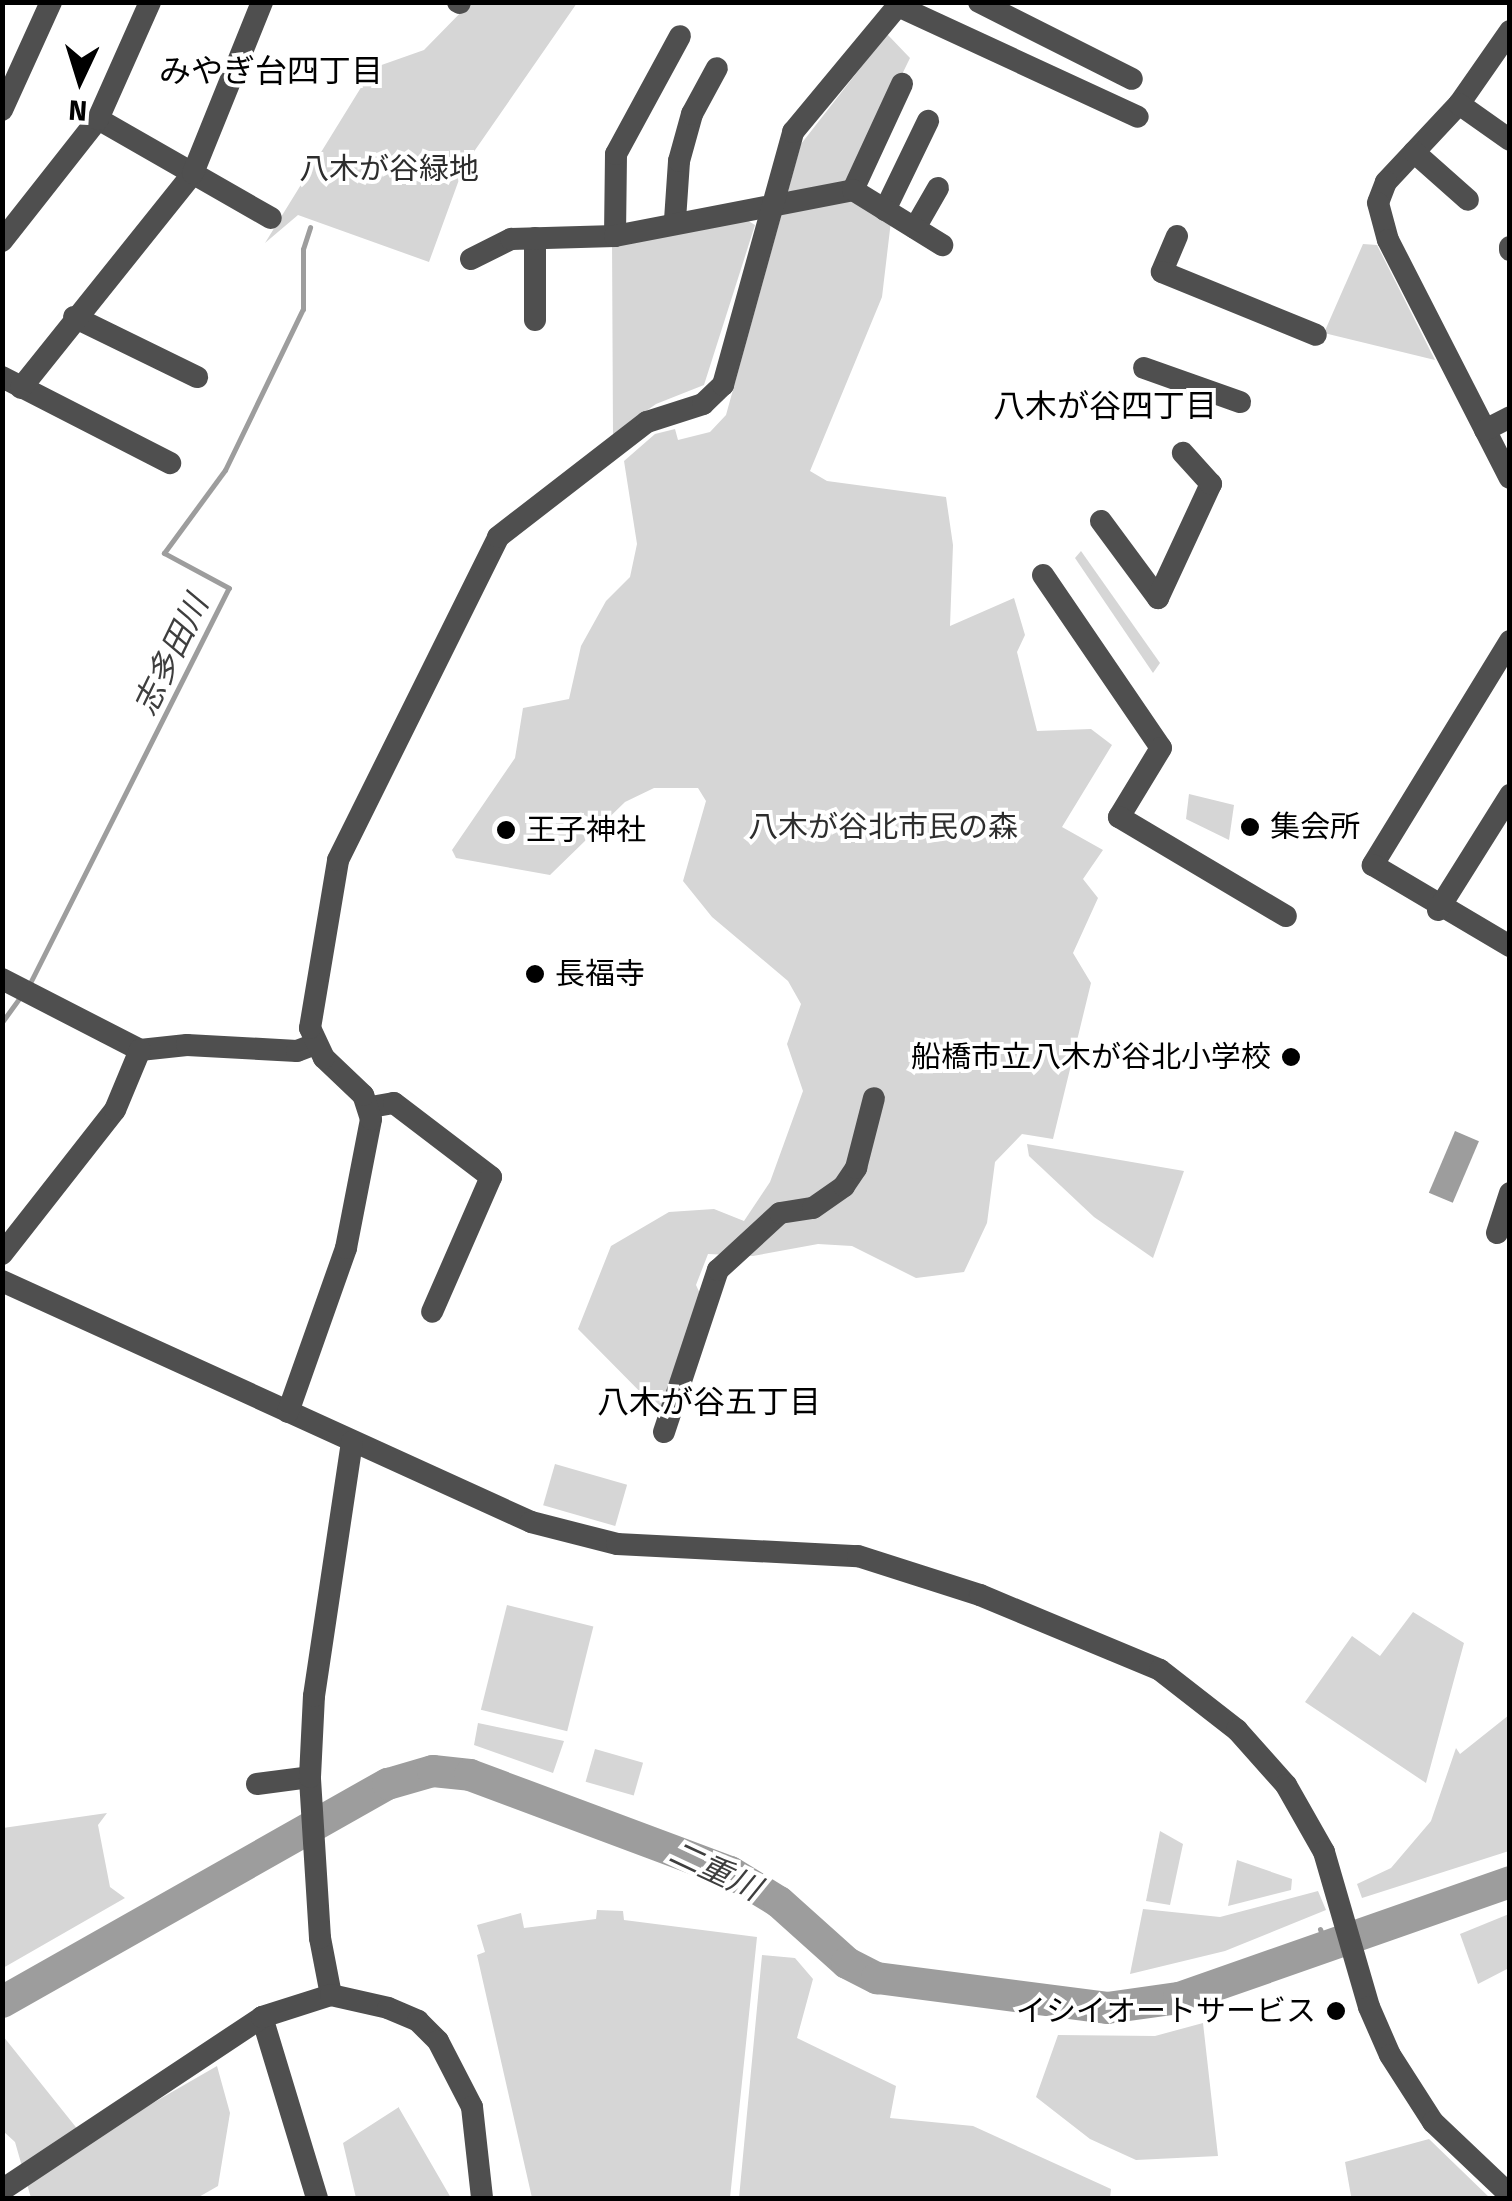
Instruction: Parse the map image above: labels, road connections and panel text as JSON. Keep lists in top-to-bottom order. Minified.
{"districts":["みやぎ台四丁目","八木が谷四丁目","八木が谷五丁目"],"water":["志多田川","二重川"],"parks":["八木が谷緑地","八木が谷北市民の森"],"places":["集会所","王子神社","長福寺","船橋市立八木が谷北小学校","イシイオートサービス"],"north":"bottom"}
